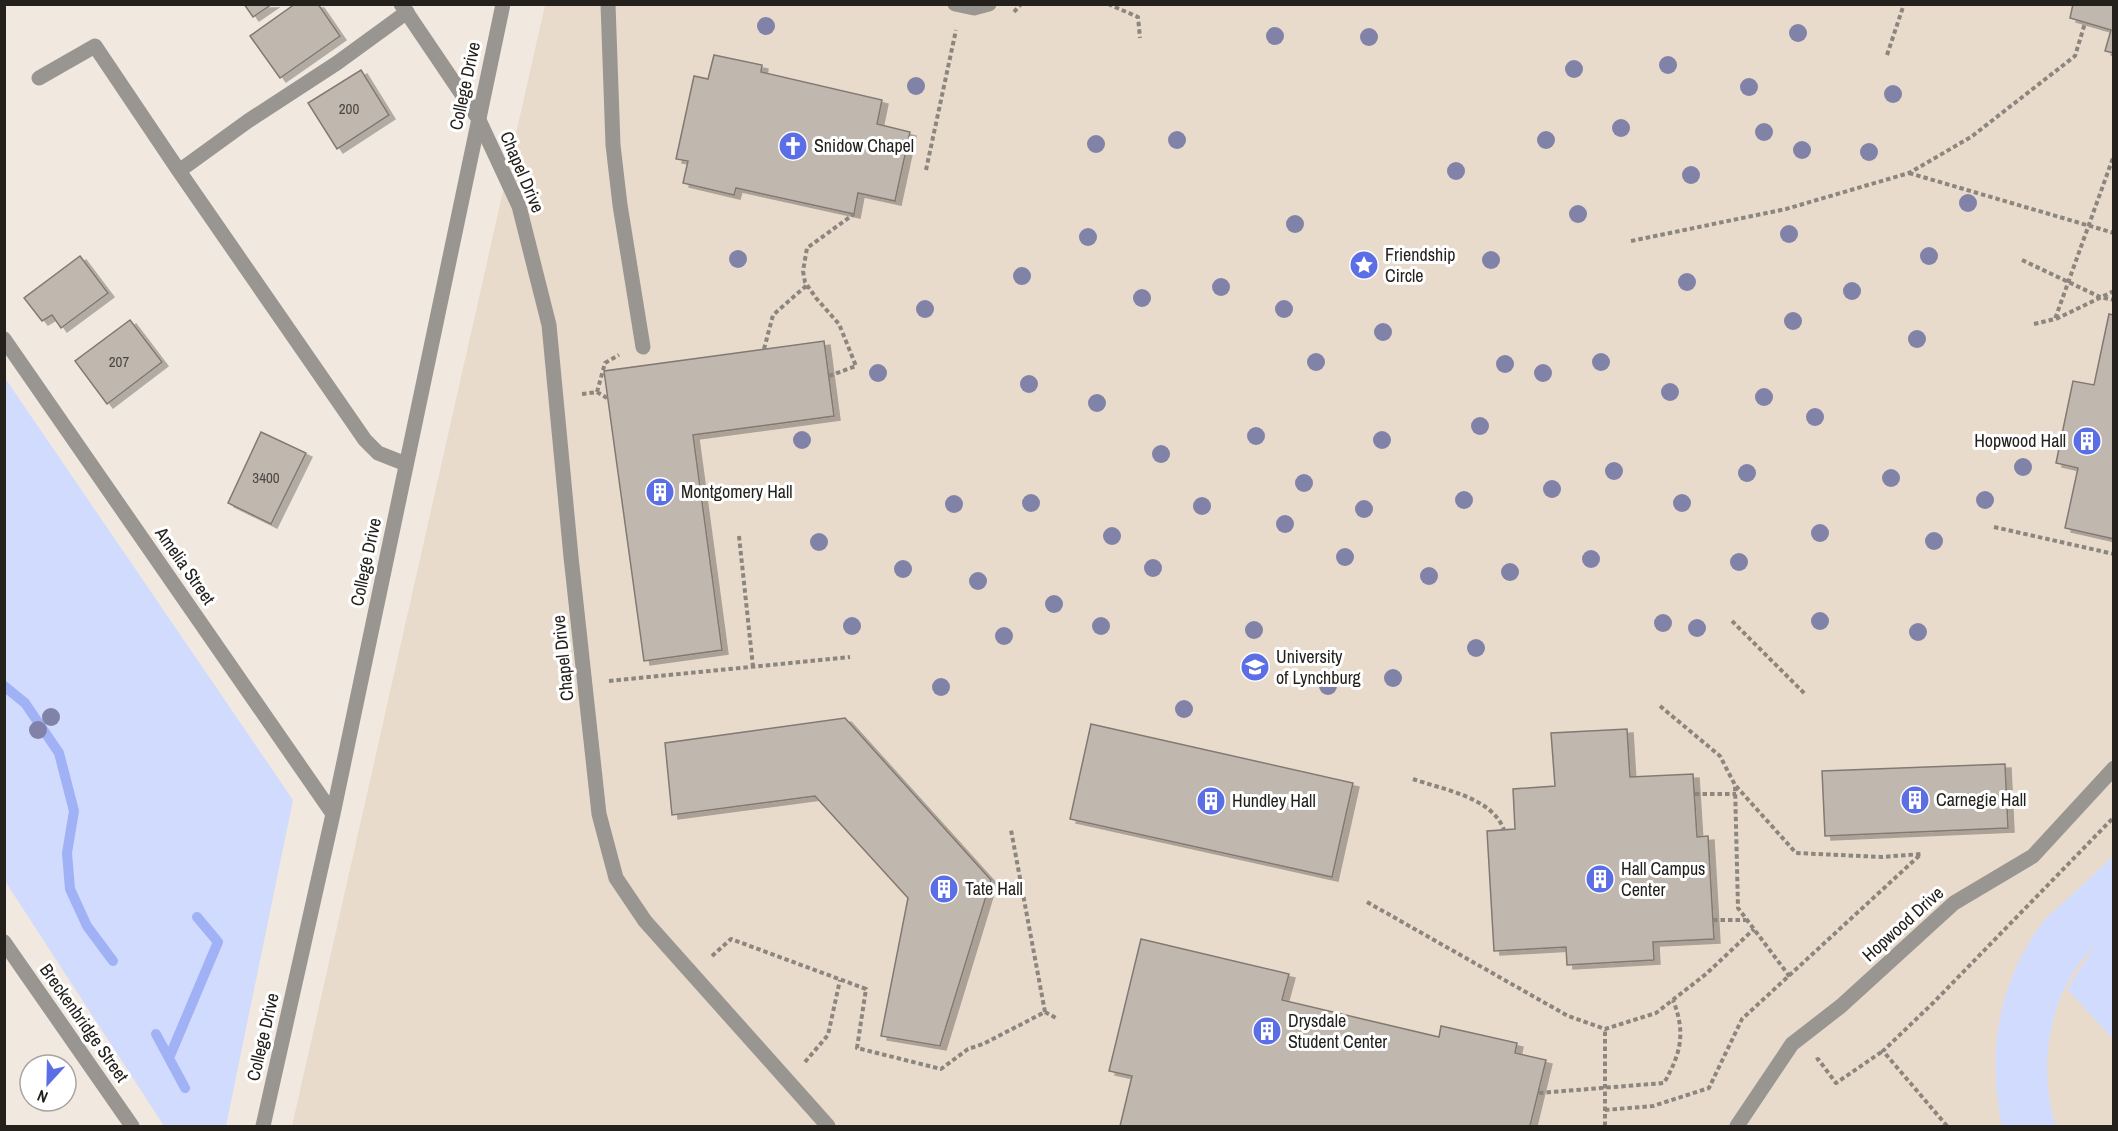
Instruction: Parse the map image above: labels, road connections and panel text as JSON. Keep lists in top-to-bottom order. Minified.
{"streets":{"street":["College Drive","Chapel Drive","Amelia Street","Hopwood Drive","Breckenbridge Street"]},"crossings":[["College Drive","Chapel Drive"],["College Drive","Amelia Street"]],"places":{"church":["Snidow Chapel"],"place":["Friendship Circle"],"building":["Hopwood Hall","Montgomery Hall","Carnegie Hall","Hundley Hall","Hall Campus Center","Tate Hall","Drysdale Student Center"],"school or university":["University of Lynchburg"]},"house_numbers":["200","207","3400"],"north":"bottom"}
